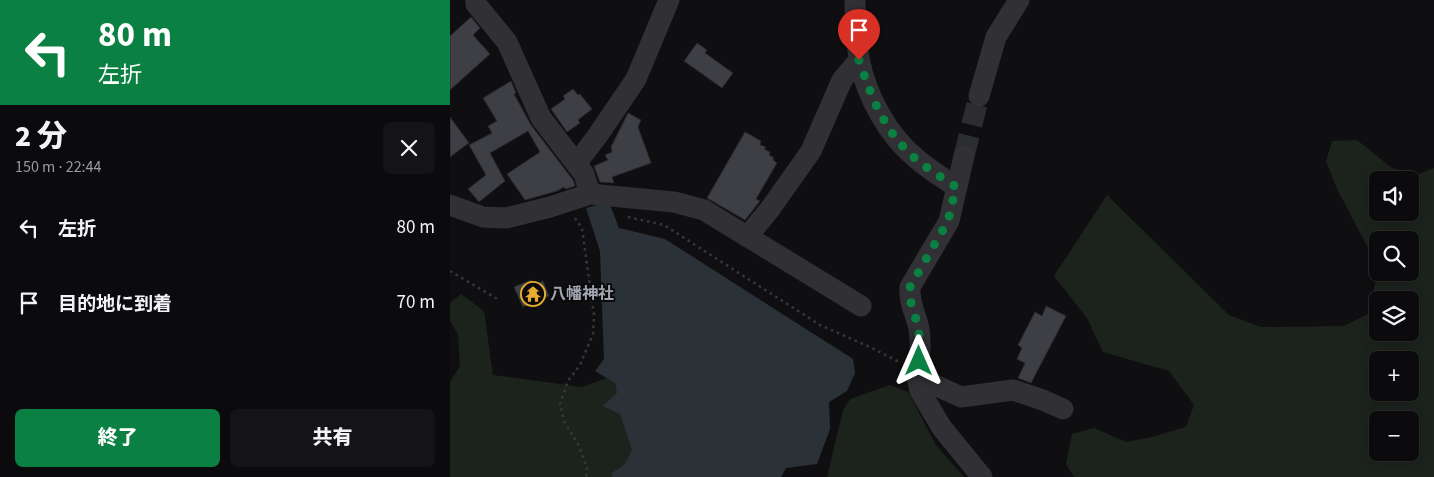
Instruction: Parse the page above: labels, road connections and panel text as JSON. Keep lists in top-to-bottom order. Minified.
{"places":{"temple":["八幡神社"]},"page":{"turn":["80 m","左折"],"heading":["2 分","150 m · 22:44"],"map_buttons":["+","−"],"list":[{"name":"左折","value":"80 m"},{"name":"目的地に到着","value":"70 m"}],"buttons":["終了","共有"]}}
